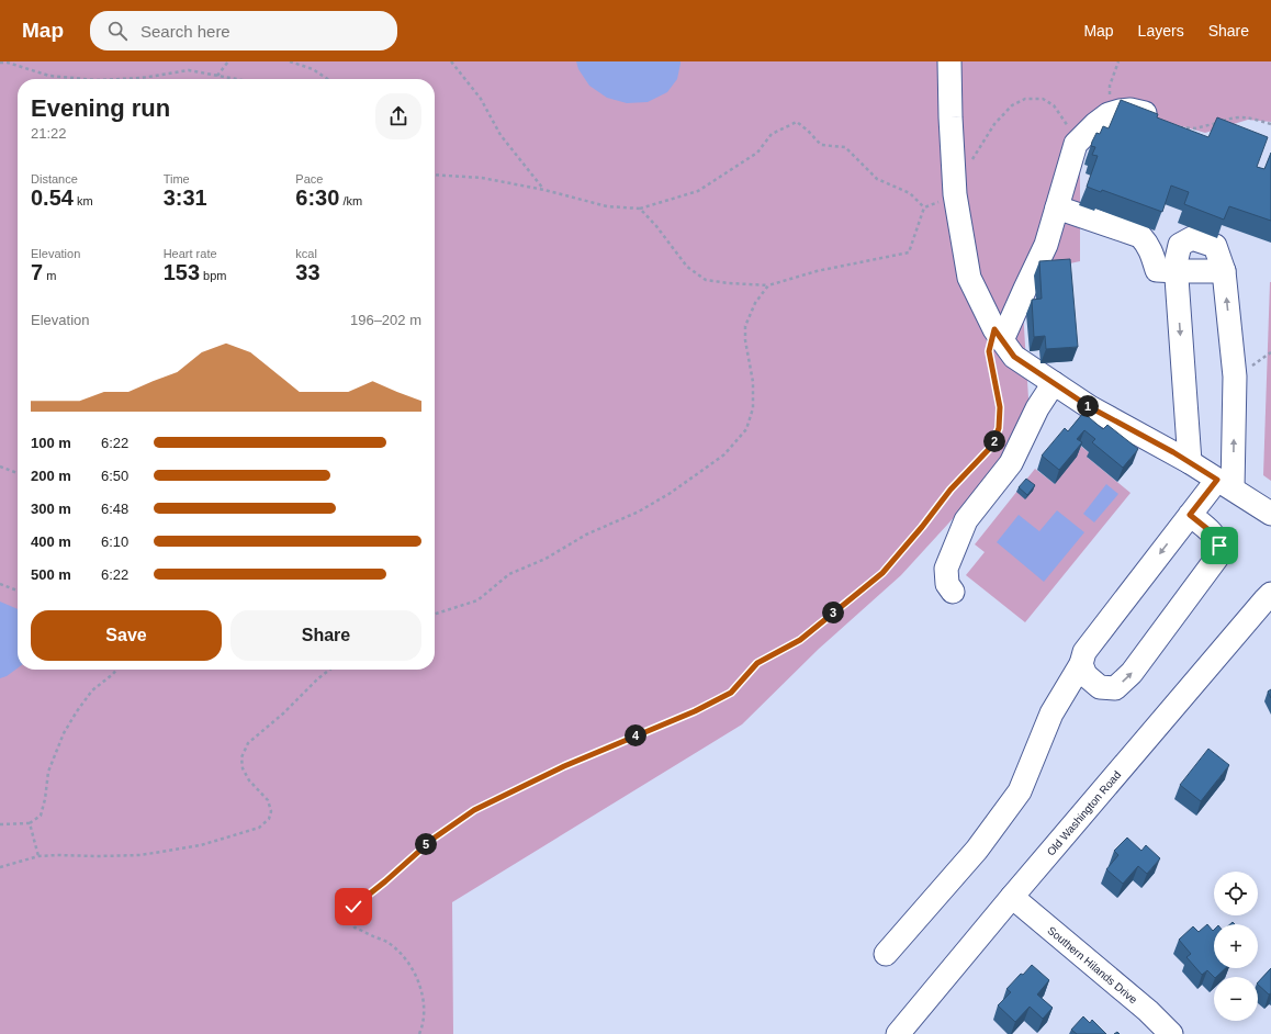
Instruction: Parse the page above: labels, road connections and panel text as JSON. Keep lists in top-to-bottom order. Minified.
{"streets":{"street":["Old Washington Road","Southern Hilands Drive"]},"crossings":[["Old Washington Road","Southern Hilands Drive"]],"page":{"header":"Map","search":"Search here","nav":["Map","Layers","Share"],"heading":["Evening run","21:22"],"stats":[["Distance","0.54 km"],["Time","3:31"],["Pace","6:30 /km"],["Elevation","7 m"],["Heart rate","153 bpm"],["kcal","33"]],"chart":["Elevation","196–202 m"],"pins":["1","2","3","4","5"],"list":[{"name":"100 m","note":"6:22"},{"name":"200 m","note":"6:50"},{"name":"300 m","note":"6:48"},{"name":"400 m","note":"6:10"},{"name":"500 m","note":"6:22"}],"buttons":["Save","Share"],"map_buttons":["+","−"]}}
